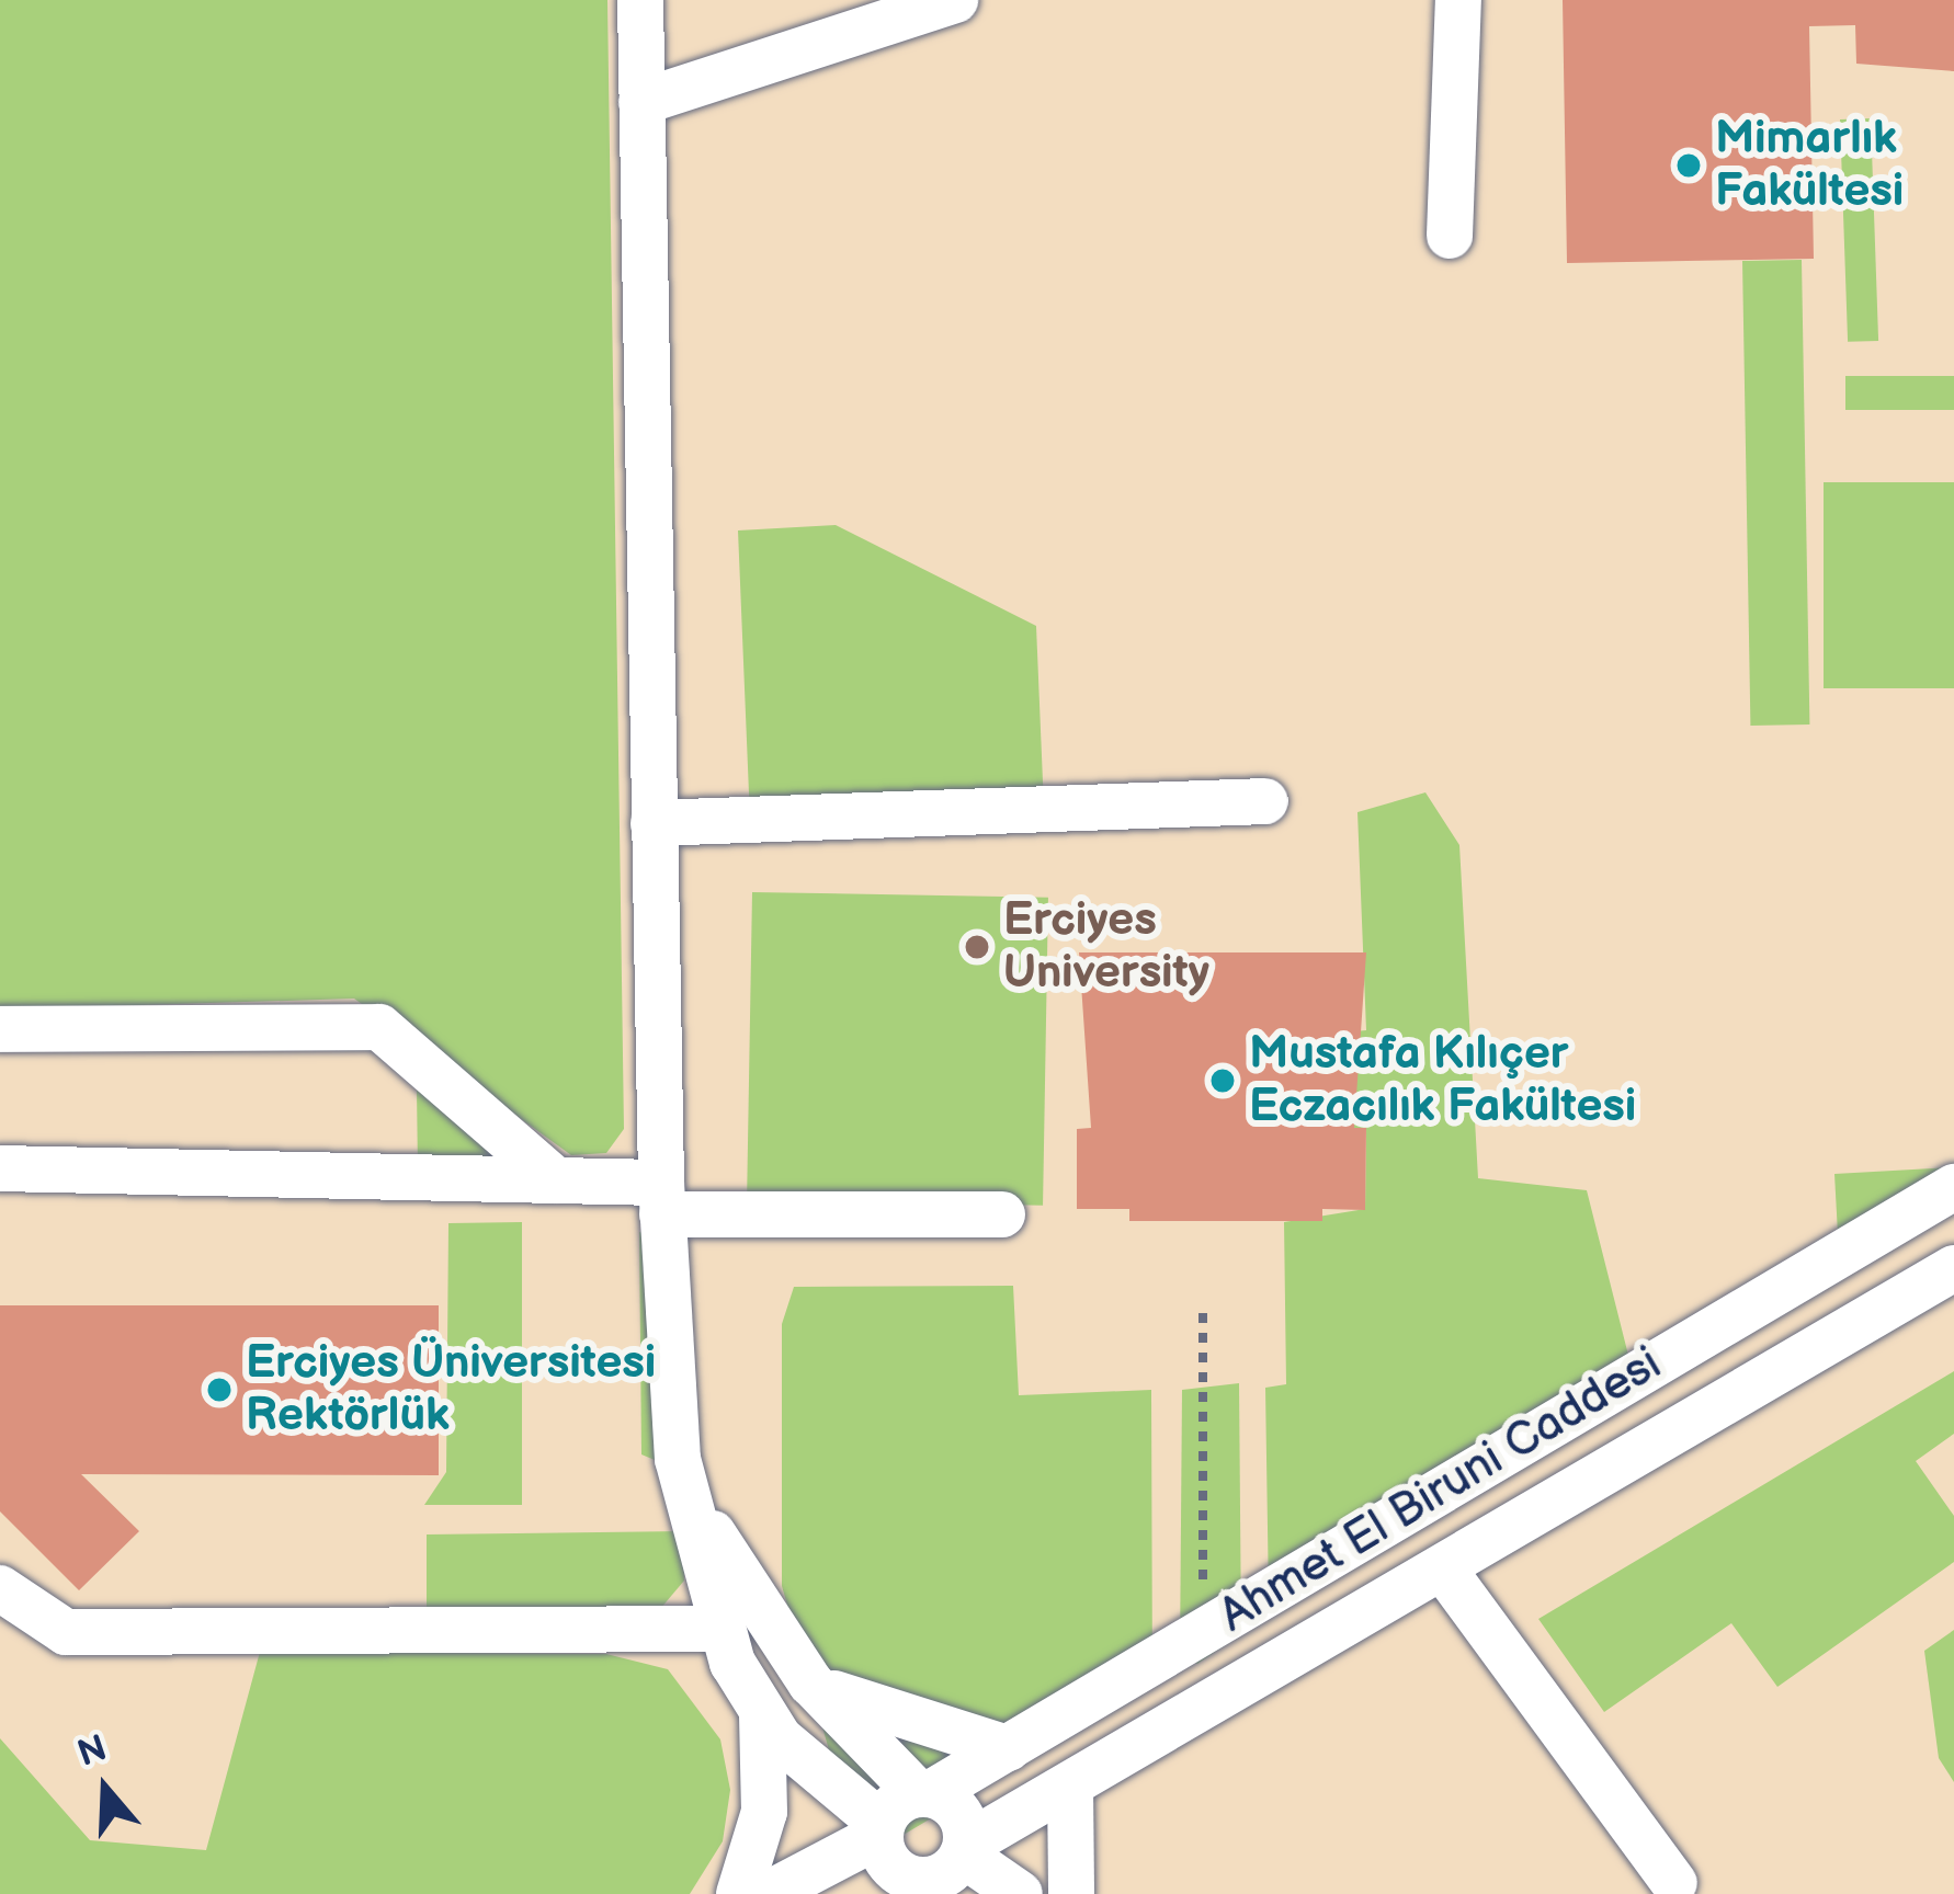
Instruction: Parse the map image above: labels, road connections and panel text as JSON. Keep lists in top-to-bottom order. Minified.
{"streets":{"street":["Ahmet El Biruni Caddesi"]},"places":["Mimarlık Fakültesi","Erciyes University","Mustafa Kılıçer Eczacılık Fakültesi","Erciyes Üniversitesi Rektörlük"],"north":"top"}
